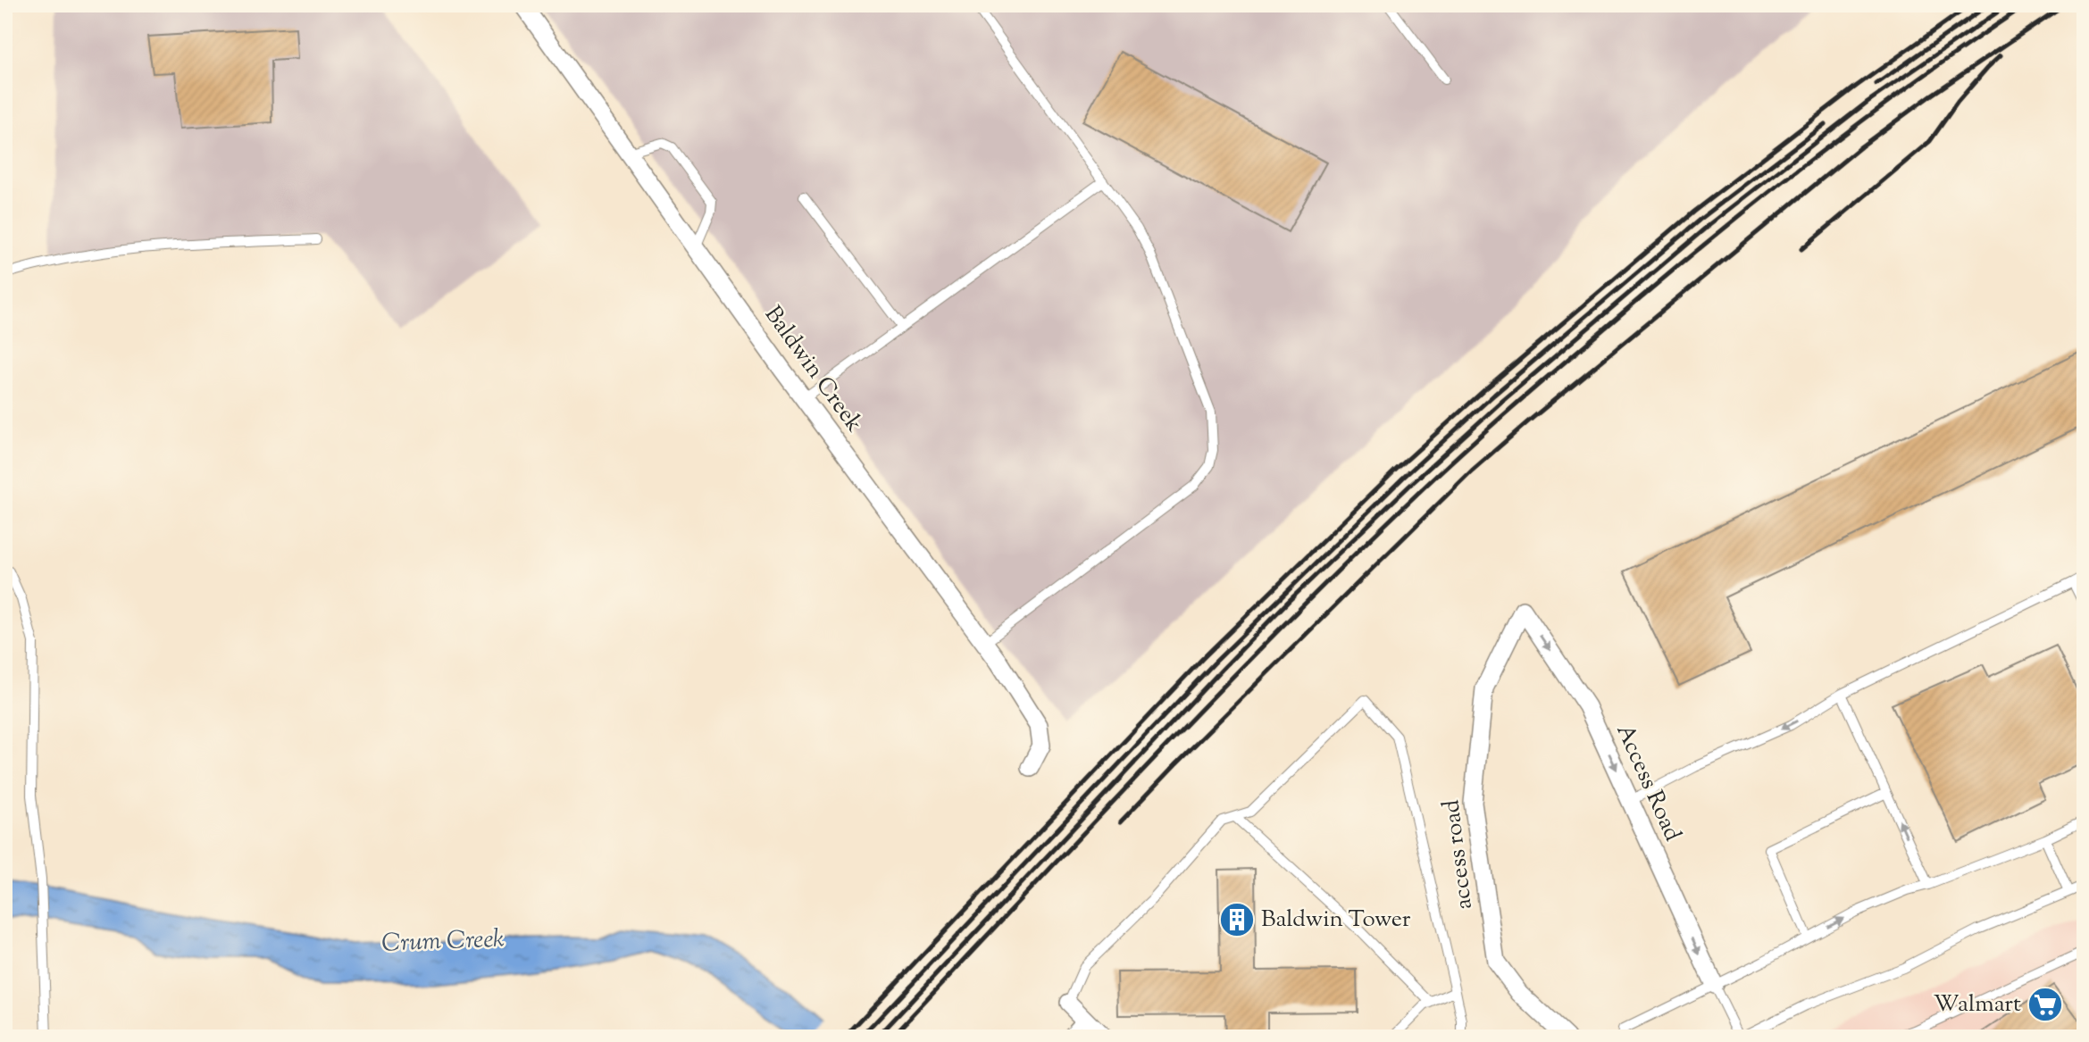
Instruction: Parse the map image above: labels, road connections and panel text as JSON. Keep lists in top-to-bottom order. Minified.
{"streets":{"street":["Baldwin Creek","Access Road","access road"]},"crossings":[["Access Road","access road"]],"one_way":["Access Road"],"water":["Crum Creek"],"places":{"building":["Baldwin Tower"],"supermarket":["Walmart"]}}
